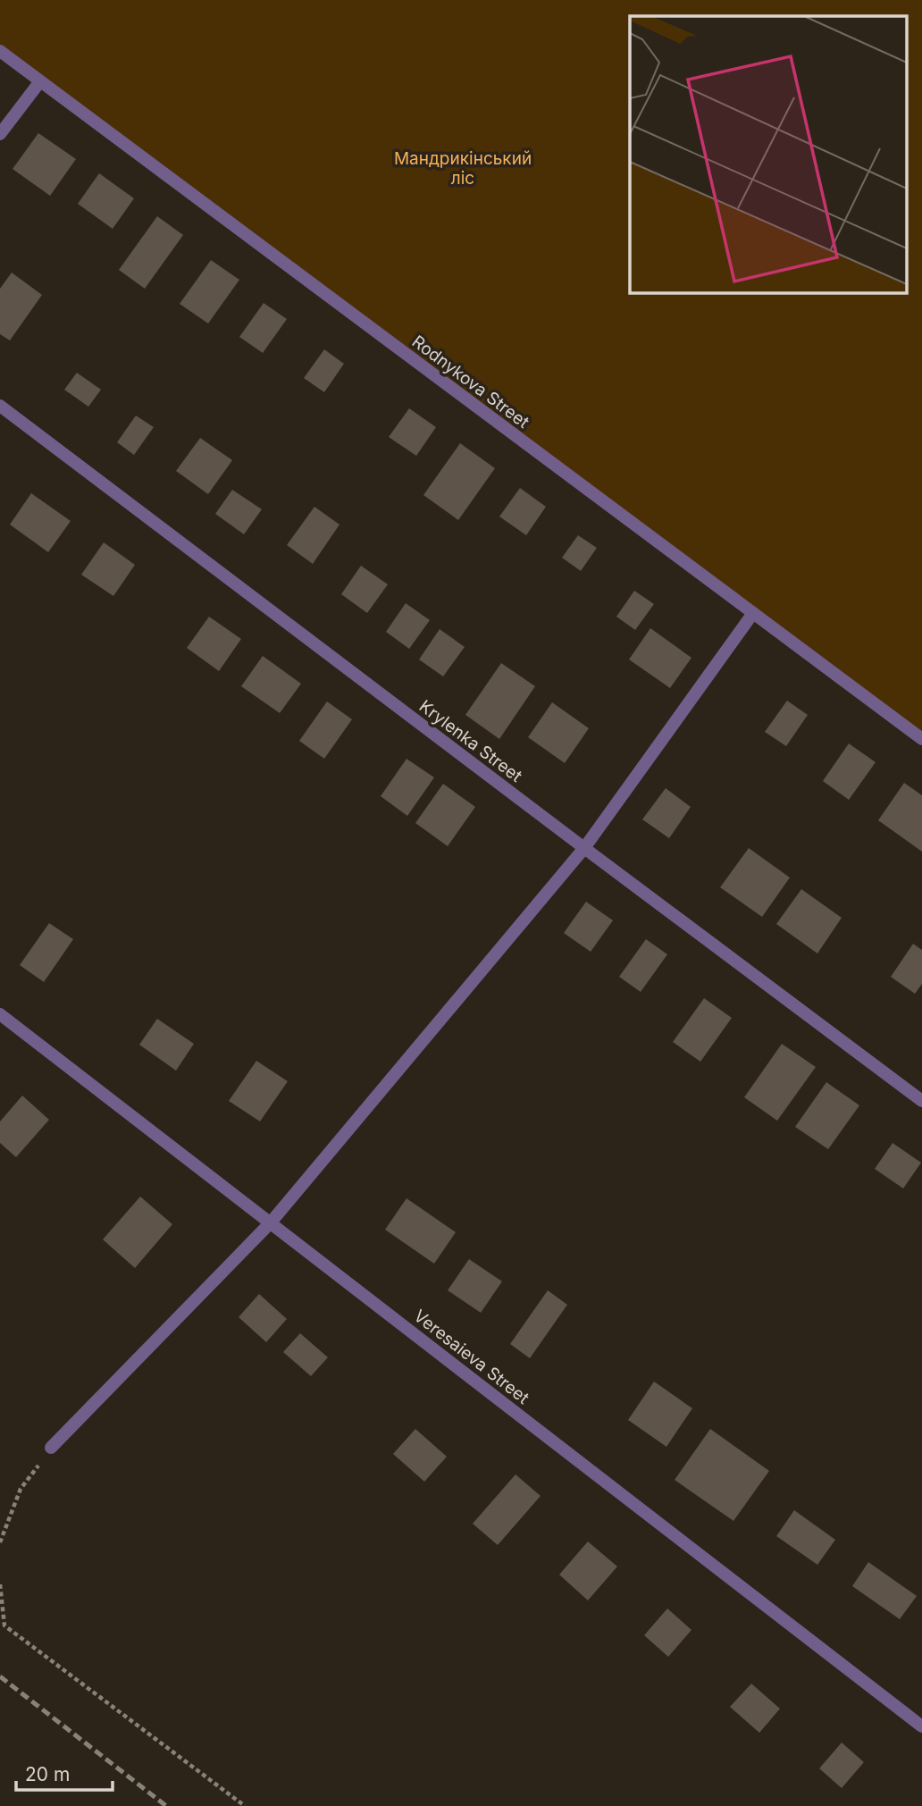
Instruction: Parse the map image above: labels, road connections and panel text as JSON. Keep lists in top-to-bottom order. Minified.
{"streets":{"street":["Rodnykova Street","Krylenka Street","Veresaieva Street"]},"parks":["Мандрикінський ліс"],"scale_bar":"20 m"}
